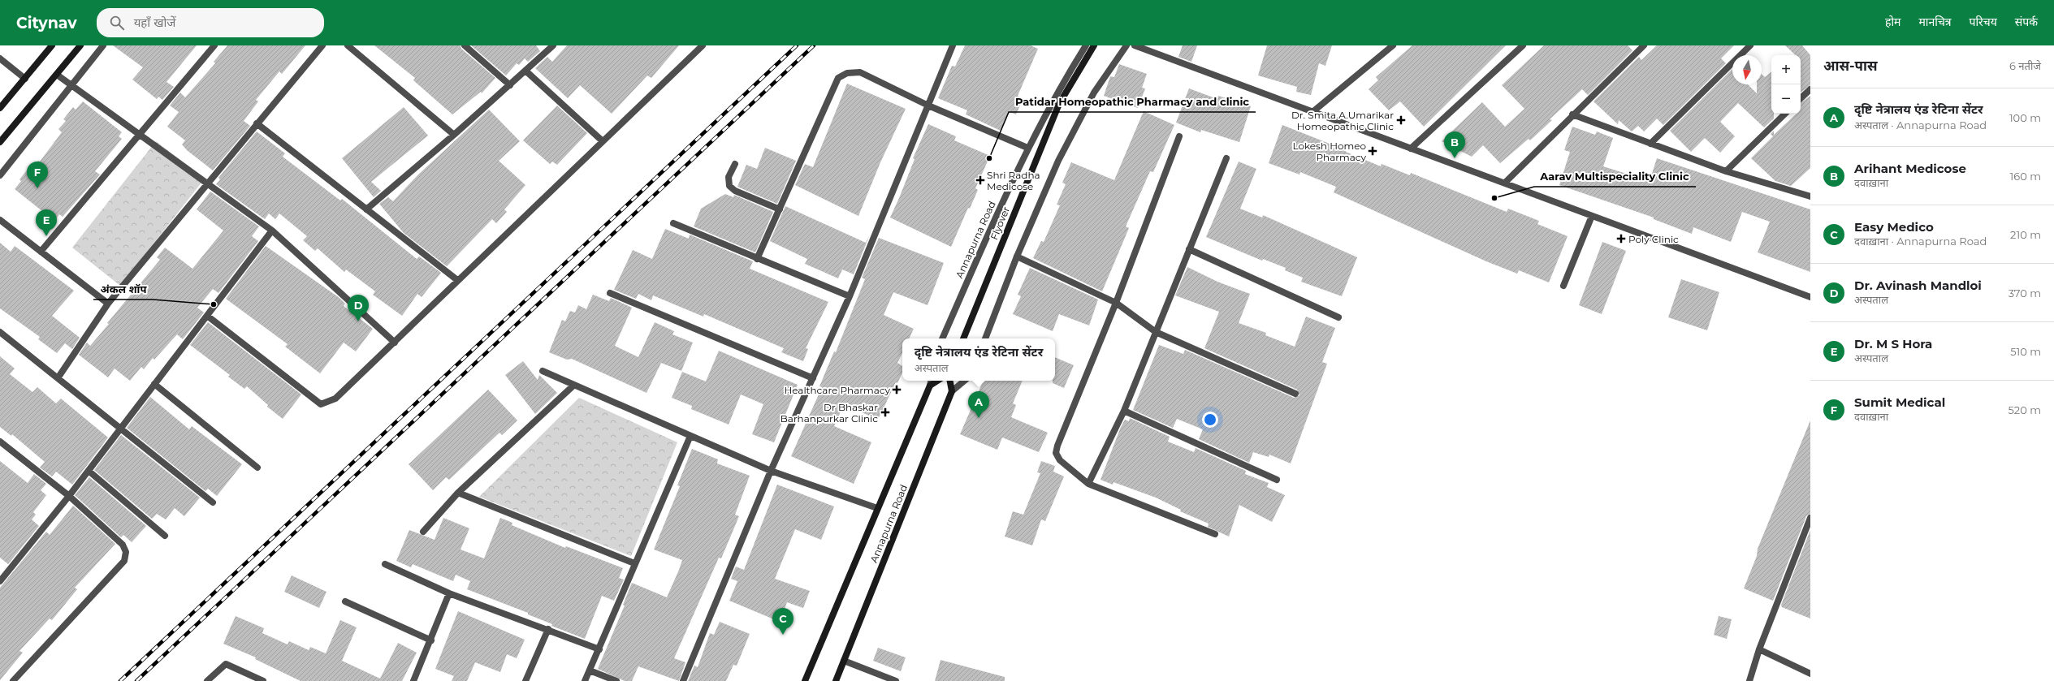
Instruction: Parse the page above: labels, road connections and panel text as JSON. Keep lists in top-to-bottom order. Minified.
{"streets":{"main road":["Flyover","Annapurna Road"]},"places":{"health":["Dr. Smita A.Umarikar Homeopathic Clinic","Lokesh Homeo Pharmacy","Shri Radha Medicose","Poly Clinic","Healthcare Pharmacy","Dr Bhaskar Barhanpurkar Clinic"],"other":["Patidar Homeopathic Pharmacy and clinic","Aarav Multispeciality Clinic","अंकल शॉप"]},"north":"bottom","page":{"header":"Citynav","search":"यहाँ खोजें","nav":["होम","मानचित्र","परिचय","संपर्क"],"heading":["आस-पास","6 नतीजे"],"map_buttons":["+","−"],"list":[{"mark":"A","name":"दृष्टि नेत्रालय एंड रेटिना सेंटर","note":"अस्पताल · Annapurna Road","value":"100 m"},{"mark":"B","name":"Arihant Medicose","note":"दवाख़ाना","value":"160 m"},{"mark":"C","name":"Easy Medico","note":"दवाख़ाना · Annapurna Road","value":"210 m"},{"mark":"D","name":"Dr. Avinash Mandloi","note":"अस्पताल","value":"370 m"},{"mark":"E","name":"Dr. M S Hora","note":"अस्पताल","value":"510 m"},{"mark":"F","name":"Sumit Medical","note":"दवाख़ाना","value":"520 m"}],"pins":["B","F","E","D","A","C"],"popup":["दृष्टि नेत्रालय एंड रेटिना सेंटर","अस्पताल"]}}
